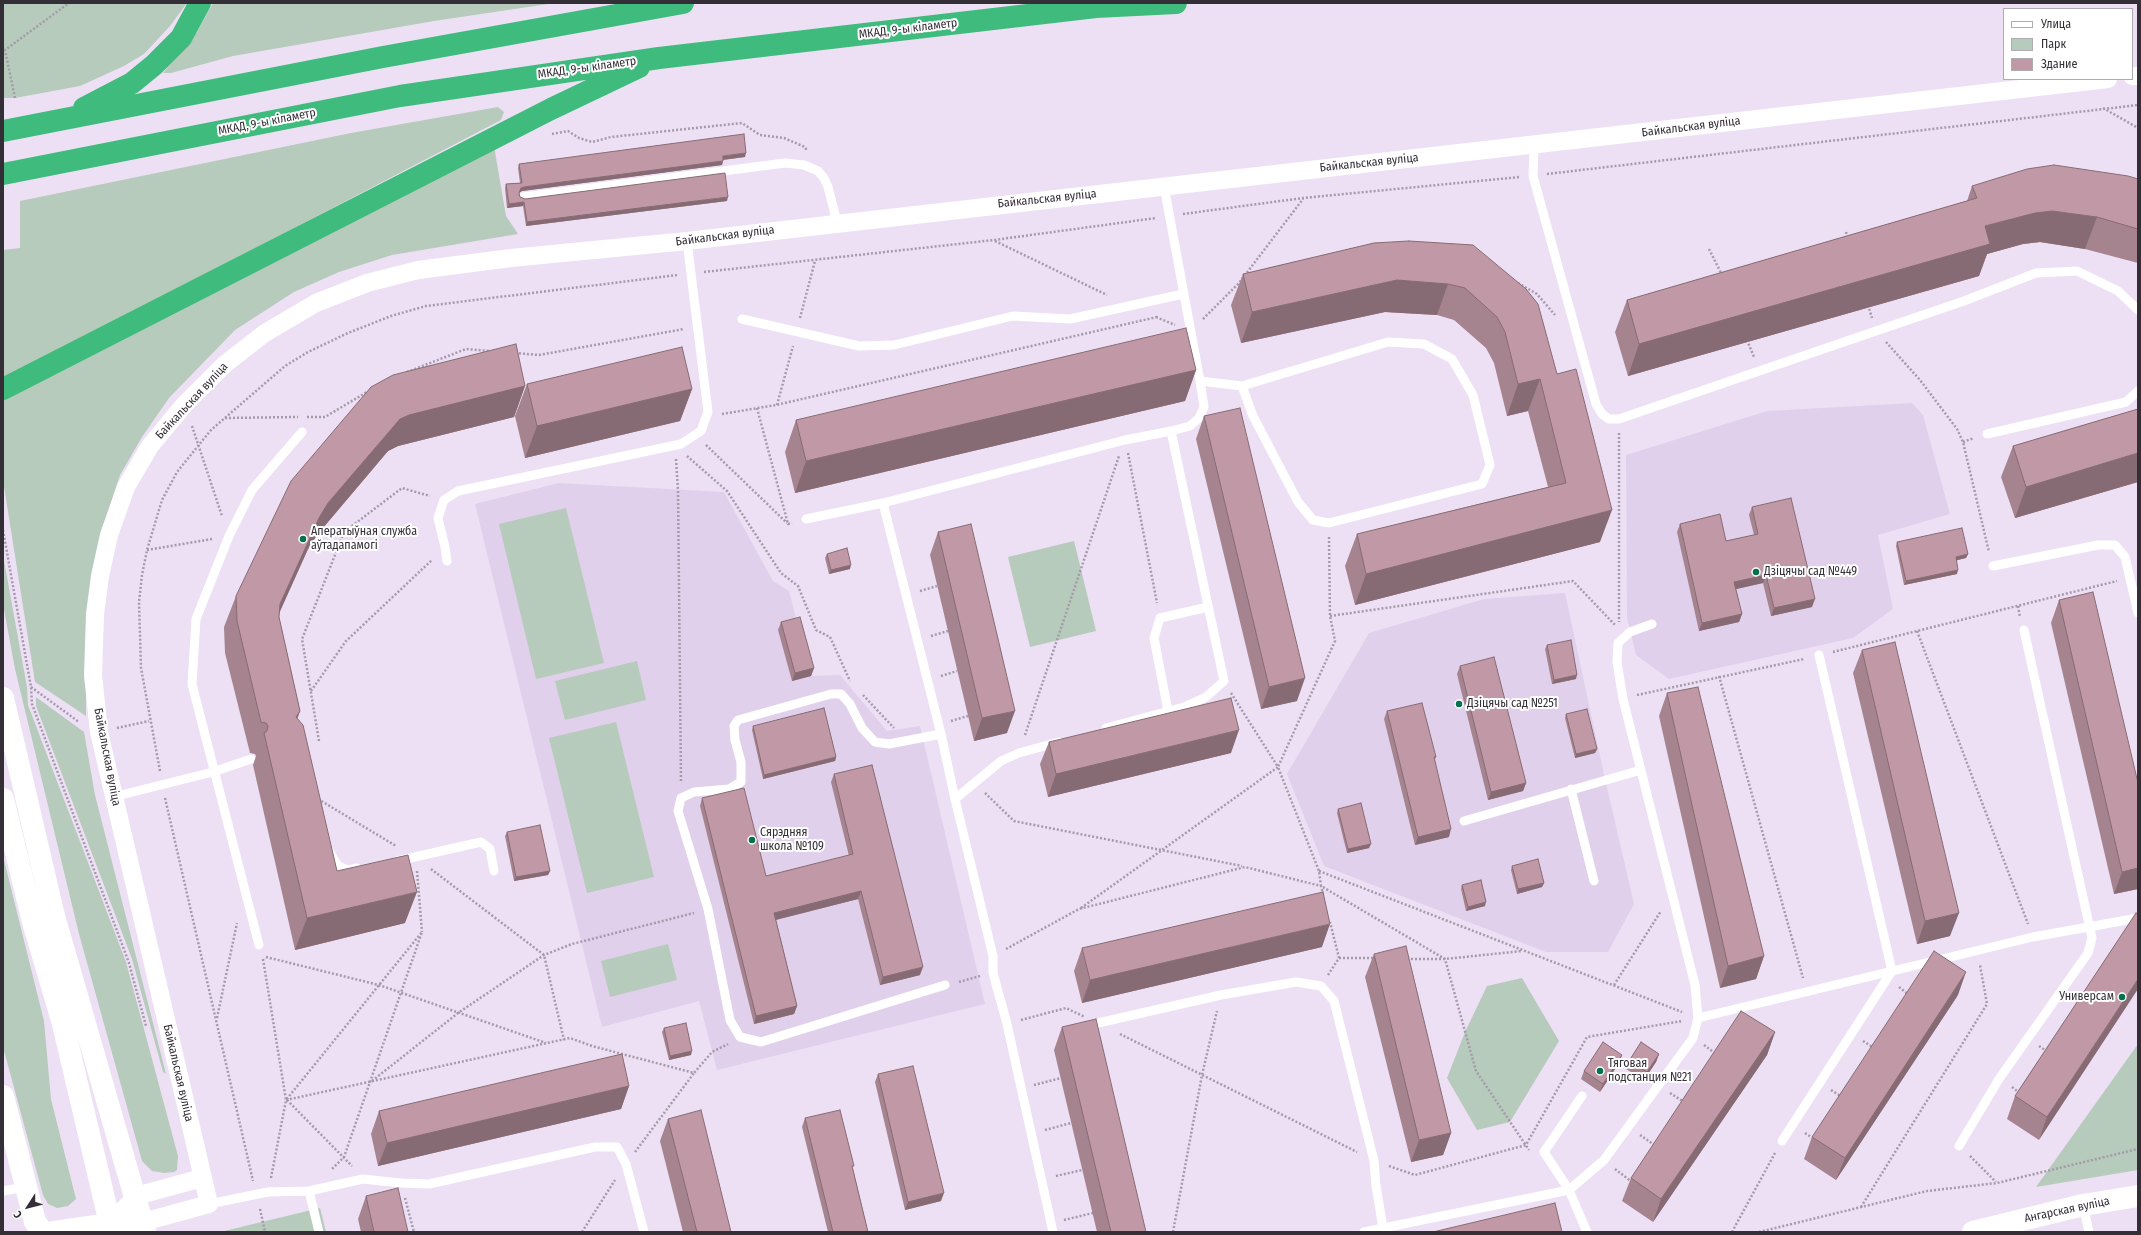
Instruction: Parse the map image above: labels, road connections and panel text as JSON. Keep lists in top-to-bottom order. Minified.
{"streets":{"highway":["МКАД, 9-ы кіламетр"],"main road":["Ангарская вуліца"],"street":["Байкальская вуліца"]},"places":["Аператыўная служба аўтадапамогі","Дзіцячы сад №449","Дзіцячы сад №251","Сярэдняя школа №109","Универсам","Тяговая подстанция №21"],"legend":["Улица","Парк","Здание"],"north":"bottom left"}
